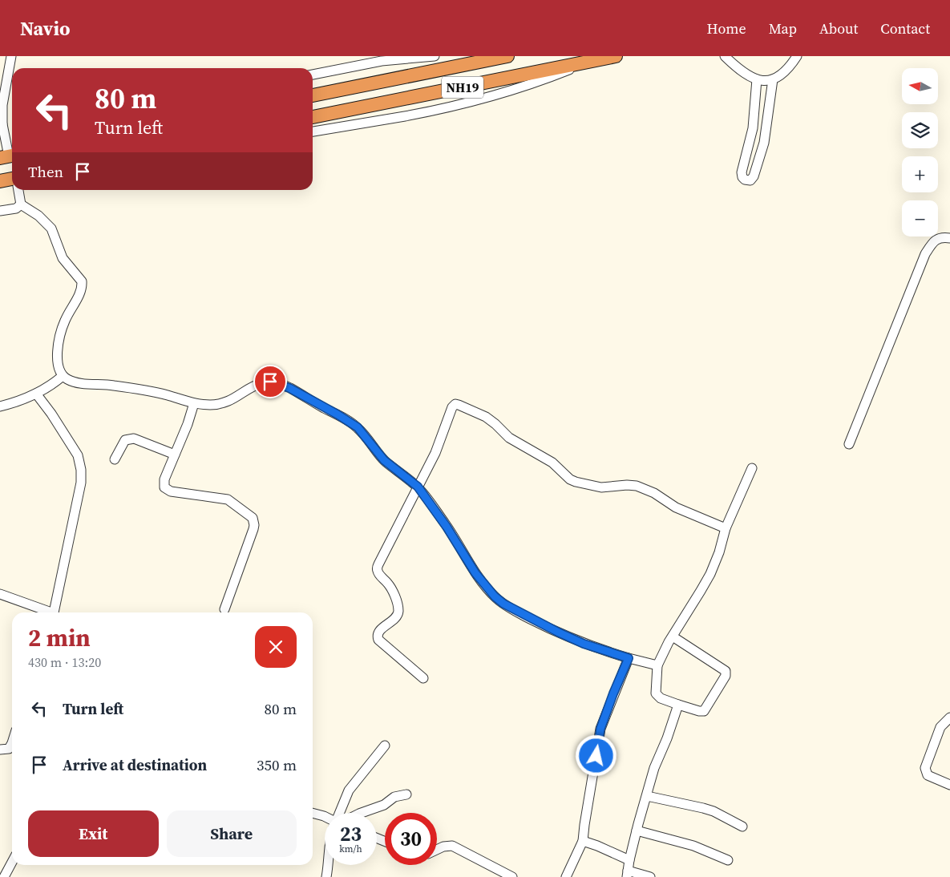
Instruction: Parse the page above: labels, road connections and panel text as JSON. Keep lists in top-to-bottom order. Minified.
{"streets":{"highway":["NH19"]},"north":"left","page":{"header":"Navio","nav":["Home","Map","About","Contact"],"map_buttons":["+","−"],"turn":["80 m","Turn left"],"then":"Then","heading":["2 min","430 m · 13:20"],"list":[{"name":"Turn left","value":"80 m"},{"name":"Arrive at destination","value":"350 m"}],"buttons":["Exit","Share"],"speed":"23 km/h","limit":"30"}}
